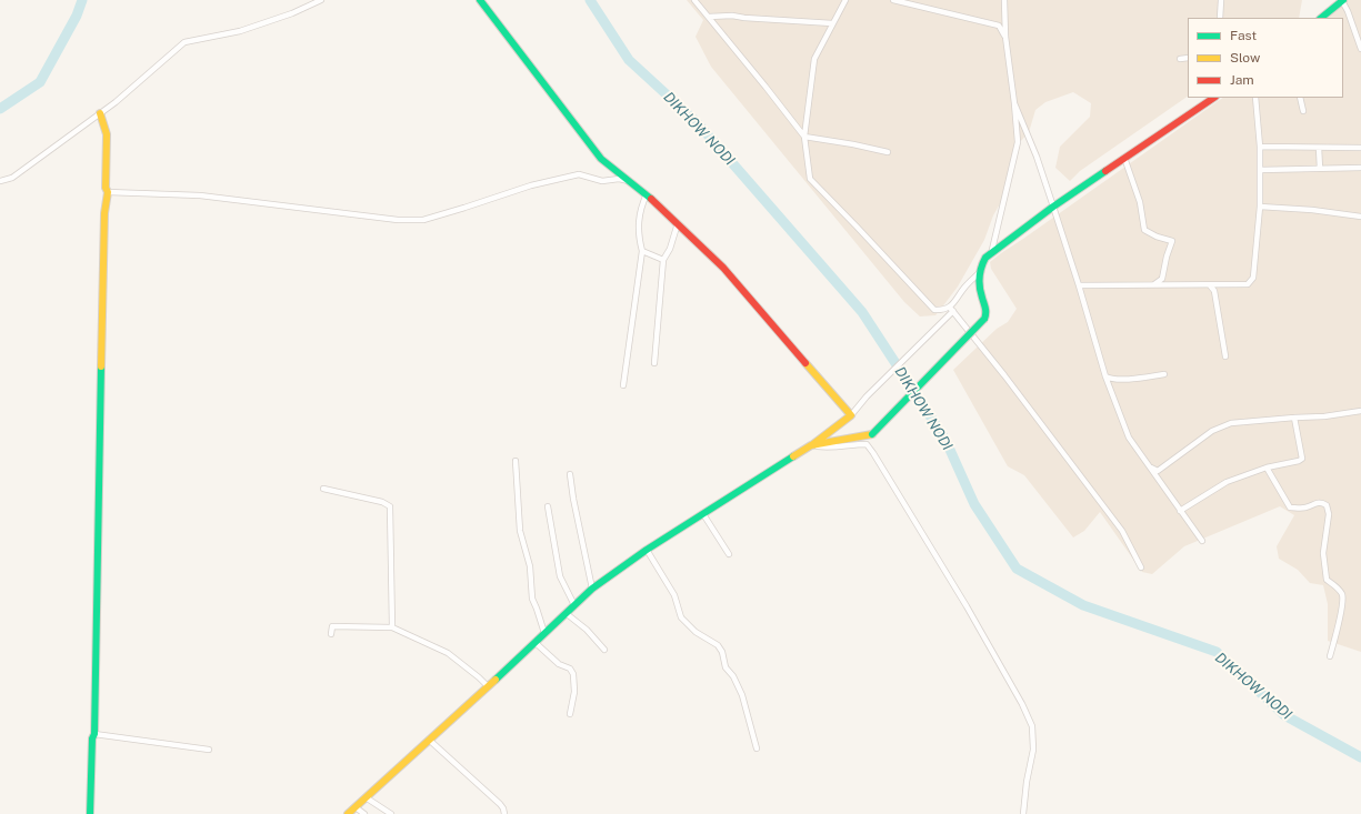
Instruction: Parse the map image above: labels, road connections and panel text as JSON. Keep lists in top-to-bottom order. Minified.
{"water":["DIKHOW NODI"],"legend":["Fast","Slow","Jam"]}
